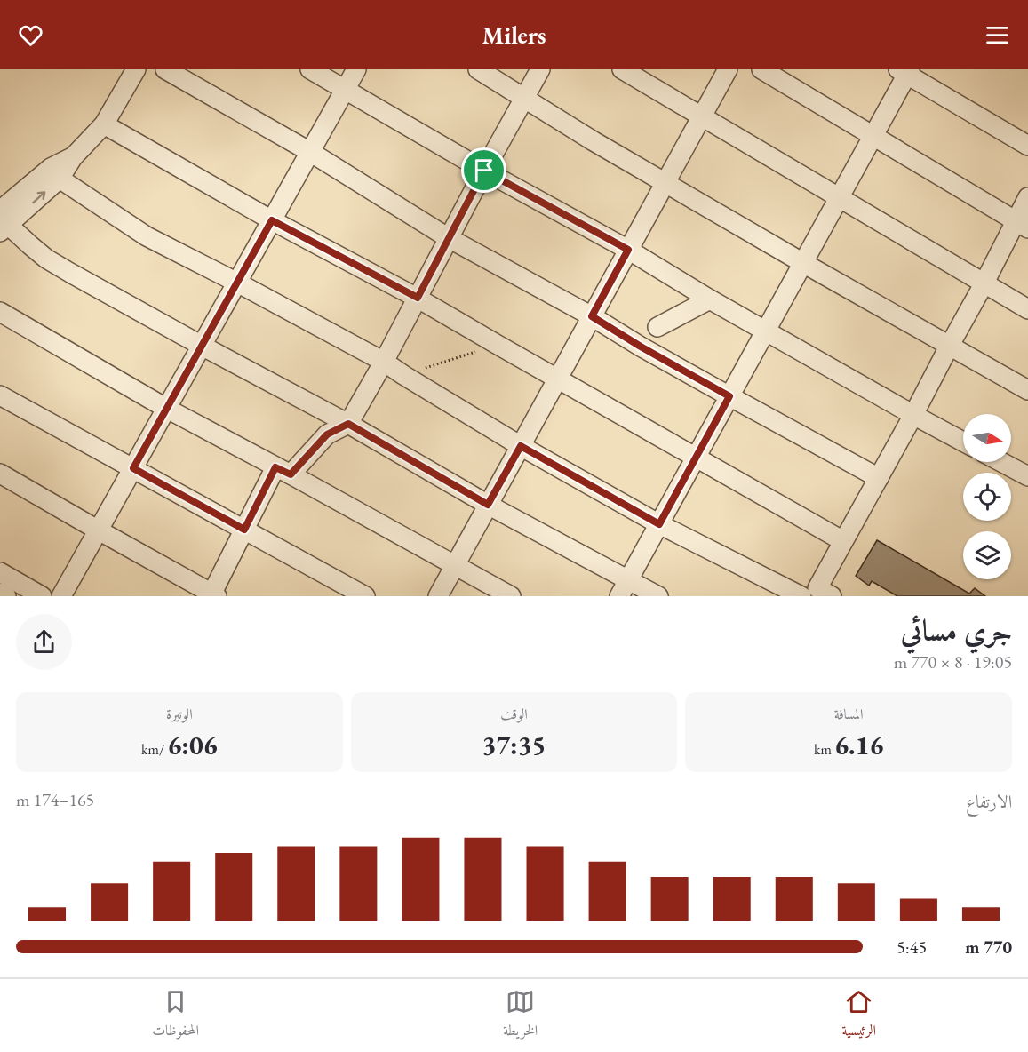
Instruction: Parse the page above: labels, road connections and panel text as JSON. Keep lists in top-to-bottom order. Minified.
{"north":"right","page":{"header":"Milers","heading":["جري مسائي","19:05 · 8 × 770 m"],"stats":[["المسافة","6.16 km"],["الوقت","37:35"],["الوتيرة","6:06 /km"]],"chart":["الارتفاع","165–174 m"],"list":[{"name":"770 m","note":"5:45"}],"tabs":["الرئيسية","الخريطة","المحفوظات"]}}
